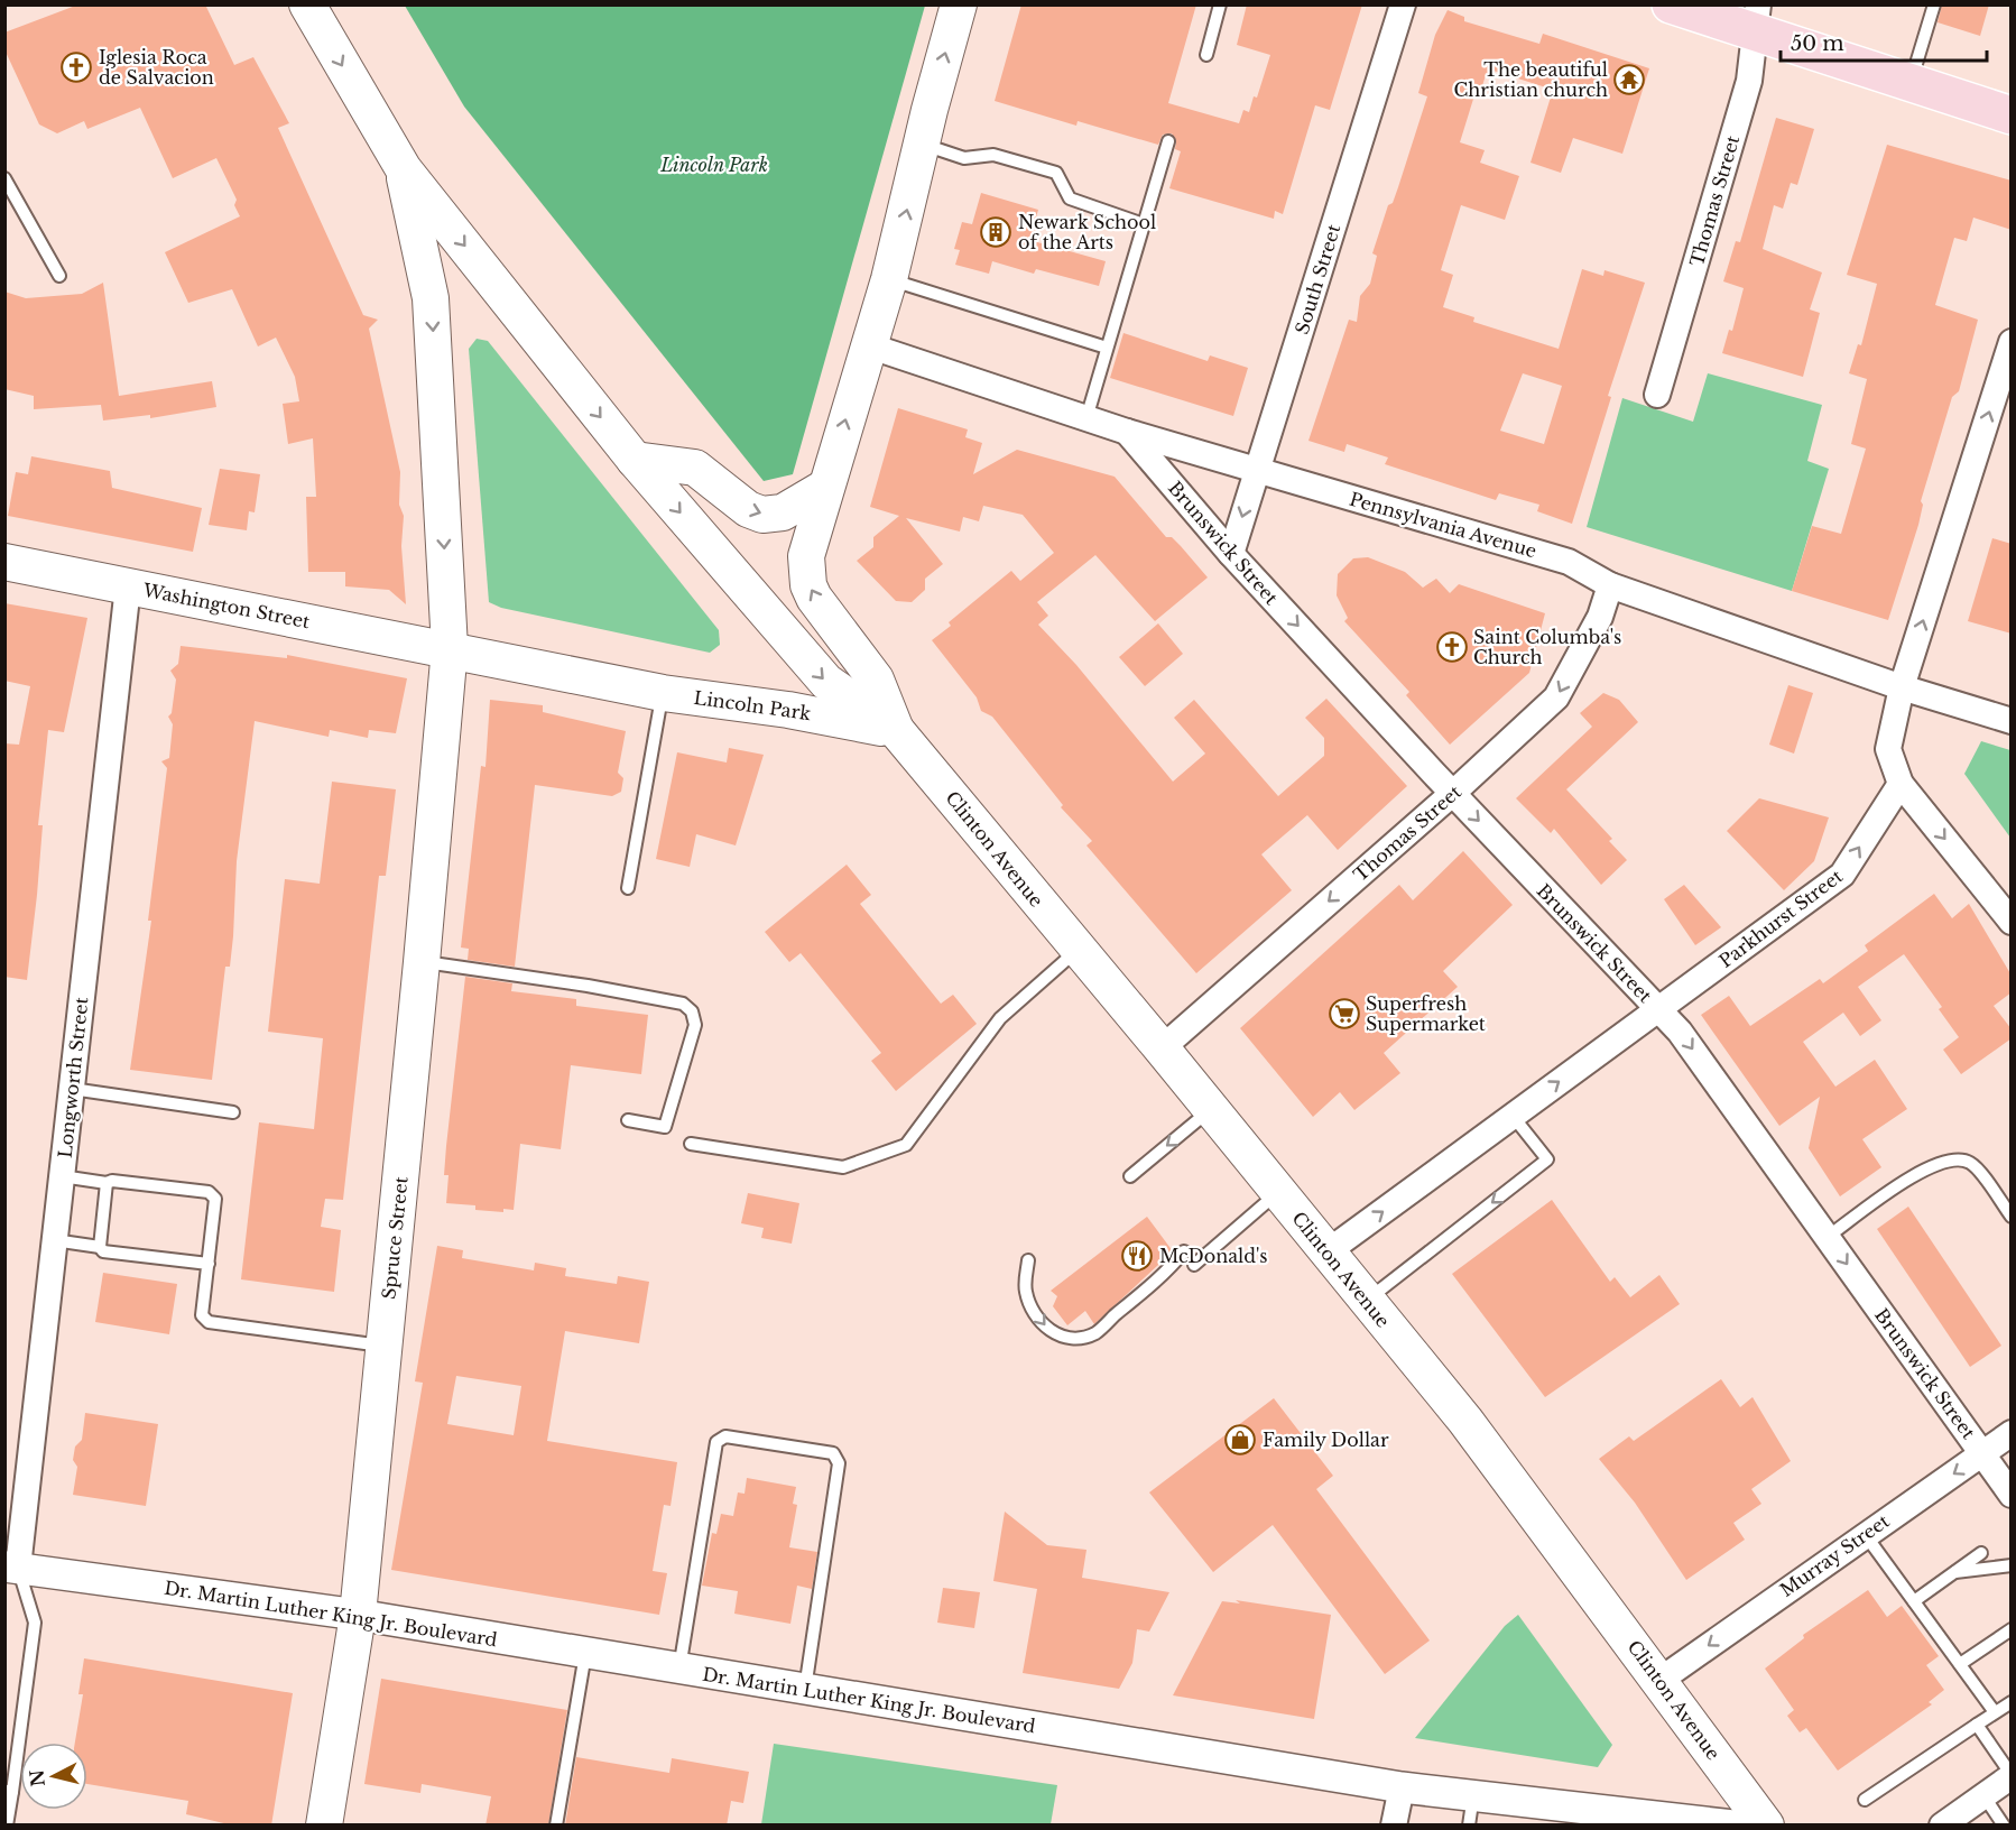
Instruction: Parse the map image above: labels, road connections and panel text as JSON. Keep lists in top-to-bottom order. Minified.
{"streets":{"main road":["Washington Street","Lincoln Park","Clinton Avenue","Spruce Street"],"street":["Thomas Street","South Street","Pennsylvania Avenue","Brunswick Street","Parkhurst Street","Longworth Street","Murray Street","Dr. Martin Luther King Jr. Boulevard"]},"crossings":[["Thomas Street","Pennsylvania Avenue"],["Thomas Street","Brunswick Street"],["Thomas Street","Clinton Avenue"],["South Street","Pennsylvania Avenue"],["South Street","Brunswick Street"],["Pennsylvania Avenue","Brunswick Street"],["Brunswick Street","Parkhurst Street"],["Brunswick Street","Murray Street"],["Washington Street","Lincoln Park"],["Washington Street","Longworth Street"],["Washington Street","Spruce Street"],["Lincoln Park","Clinton Avenue"],["Lincoln Park","Spruce Street"],["Clinton Avenue","Parkhurst Street"],["Clinton Avenue","Murray Street"],["Longworth Street","Dr. Martin Luther King Jr. Boulevard"],["Spruce Street","Dr. Martin Luther King Jr. Boulevard"]],"one_way":["Thomas Street","Brunswick Street","Lincoln Park","Parkhurst Street","Murray Street"],"parks":["Lincoln Park"],"places":{"church":["Iglesia Roca de Salvacion","Saint Columba's Church"],"temple":["The beautiful Christian church"],"building":["Newark School of the Arts"],"supermarket":["Superfresh Supermarket"],"restaurant":["McDonald's"],"shop":["Family Dollar"]},"scale_bar":"50 m","north":"left"}
